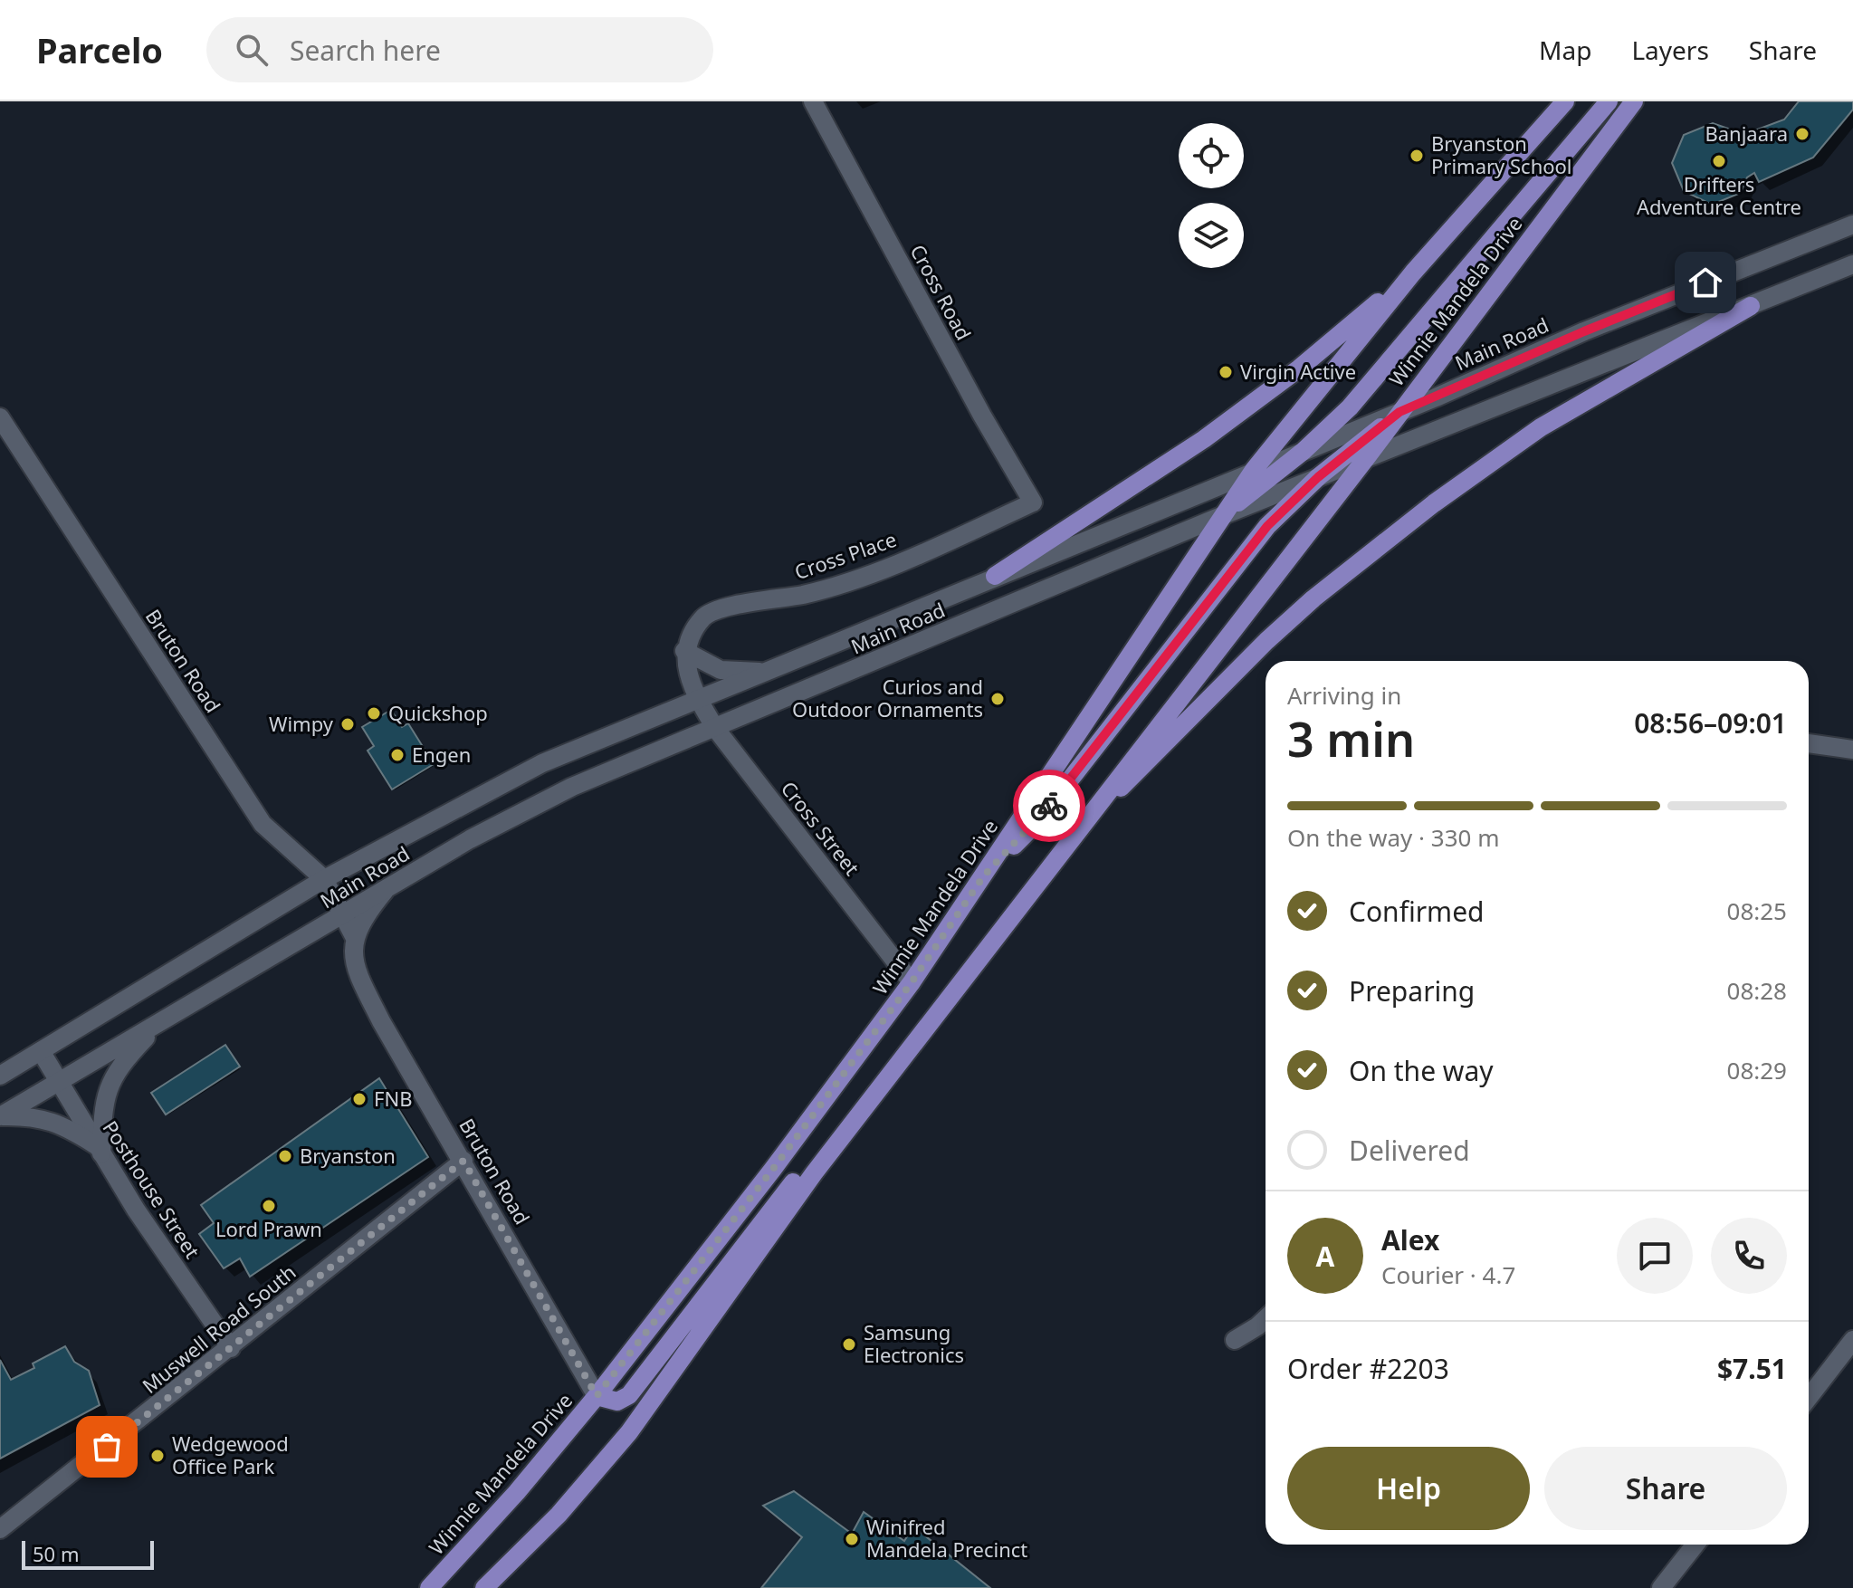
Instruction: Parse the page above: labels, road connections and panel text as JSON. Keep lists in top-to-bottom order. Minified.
{"streets":{"main road":["Cross Road","Winnie Mandela Drive","Main Road","Cross Place","Bruton Road","Cross Street","Posthouse Street","Muswell Road South"]},"crossings":[["Cross Road","Cross Place"],["Winnie Mandela Drive","Main Road"],["Winnie Mandela Drive","Bruton Road"],["Winnie Mandela Drive","Cross Street"],["Main Road","Bruton Road"],["Main Road","Cross Street"],["Main Road","Posthouse Street"],["Bruton Road","Muswell Road South"],["Posthouse Street","Muswell Road South"]],"places":["Banjaara","Bryanston Primary School","Drifters Adventure Centre","Virgin Active","Curios and Outdoor Ornaments","Quickshop","Wimpy","Engen","FNB","Bryanston","Lord Prawn","Samsung Electronics","Wedgewood Office Park","Winifred Mandela Precinct"],"scale_bar":"50 m","page":{"header":"Parcelo","search":"Search here","nav":["Map","Layers","Share"],"heading":["3 min","Arriving in","08:56–09:01"],"panel":["Alex","Courier · 4.7","Order #2203","$7.51"],"bar":"On the way · 330 m","list":[["Confirmed","08:25"],["Preparing","08:28"],["On the way","08:29"],"Delivered"],"round":"A","buttons":["Help","Share"],"scale":"50 m"}}
